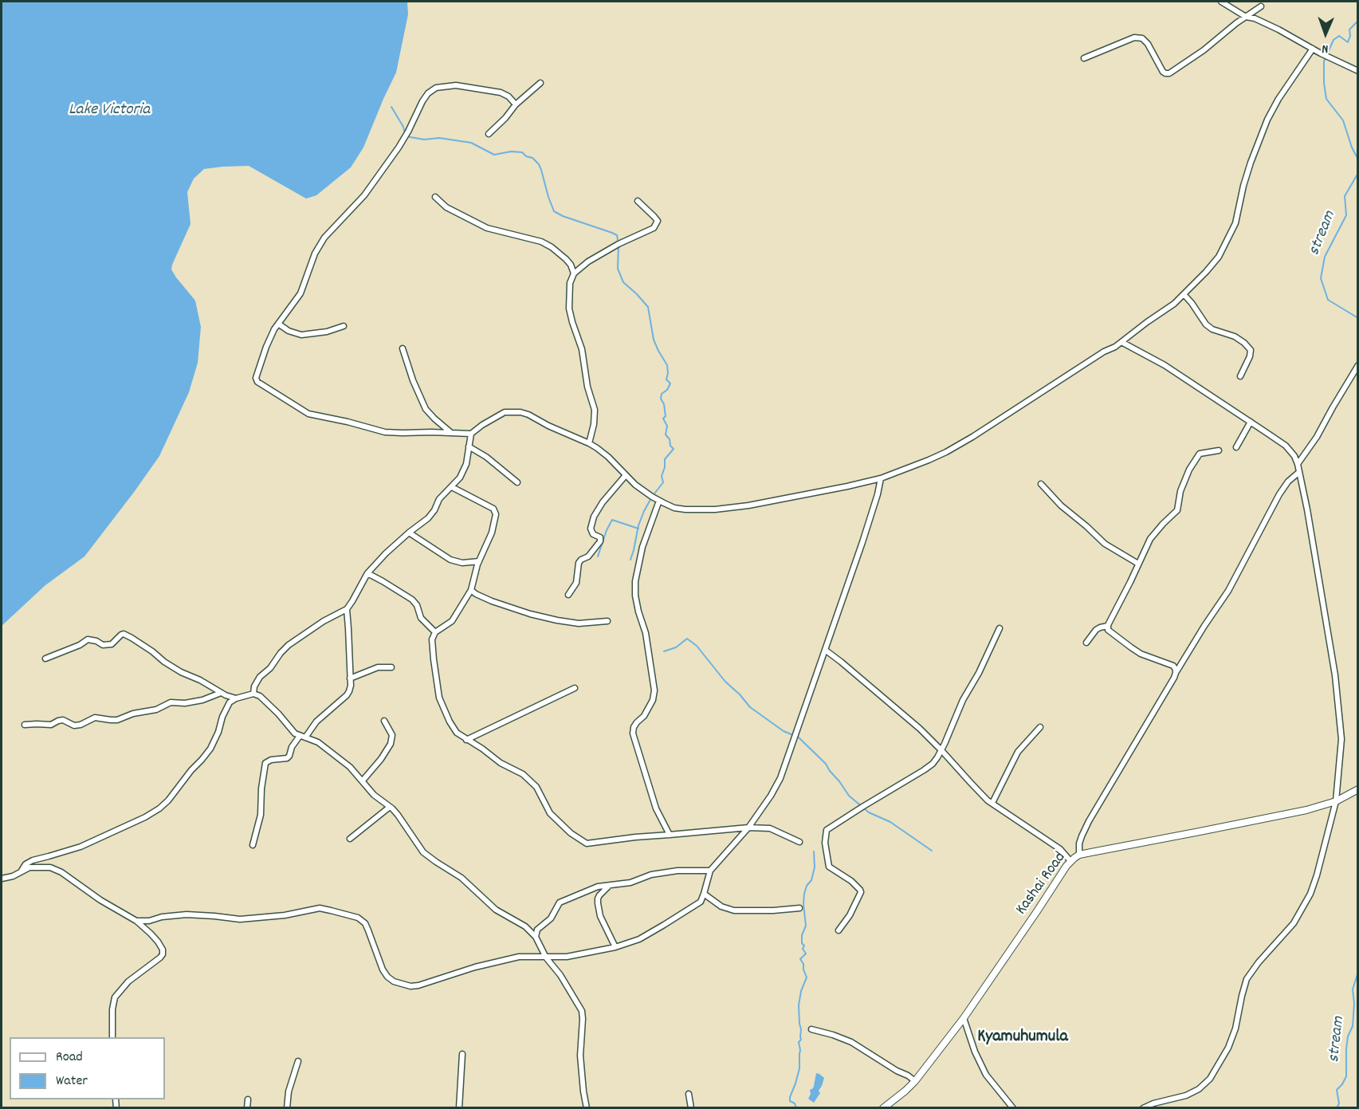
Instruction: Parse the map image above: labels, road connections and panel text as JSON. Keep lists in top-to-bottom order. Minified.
{"streets":{"street":["Kashai Road"]},"districts":["Kyamuhumula"],"water":["Lake Victoria","stream"],"legend":["Road","Water"],"north":"bottom"}
